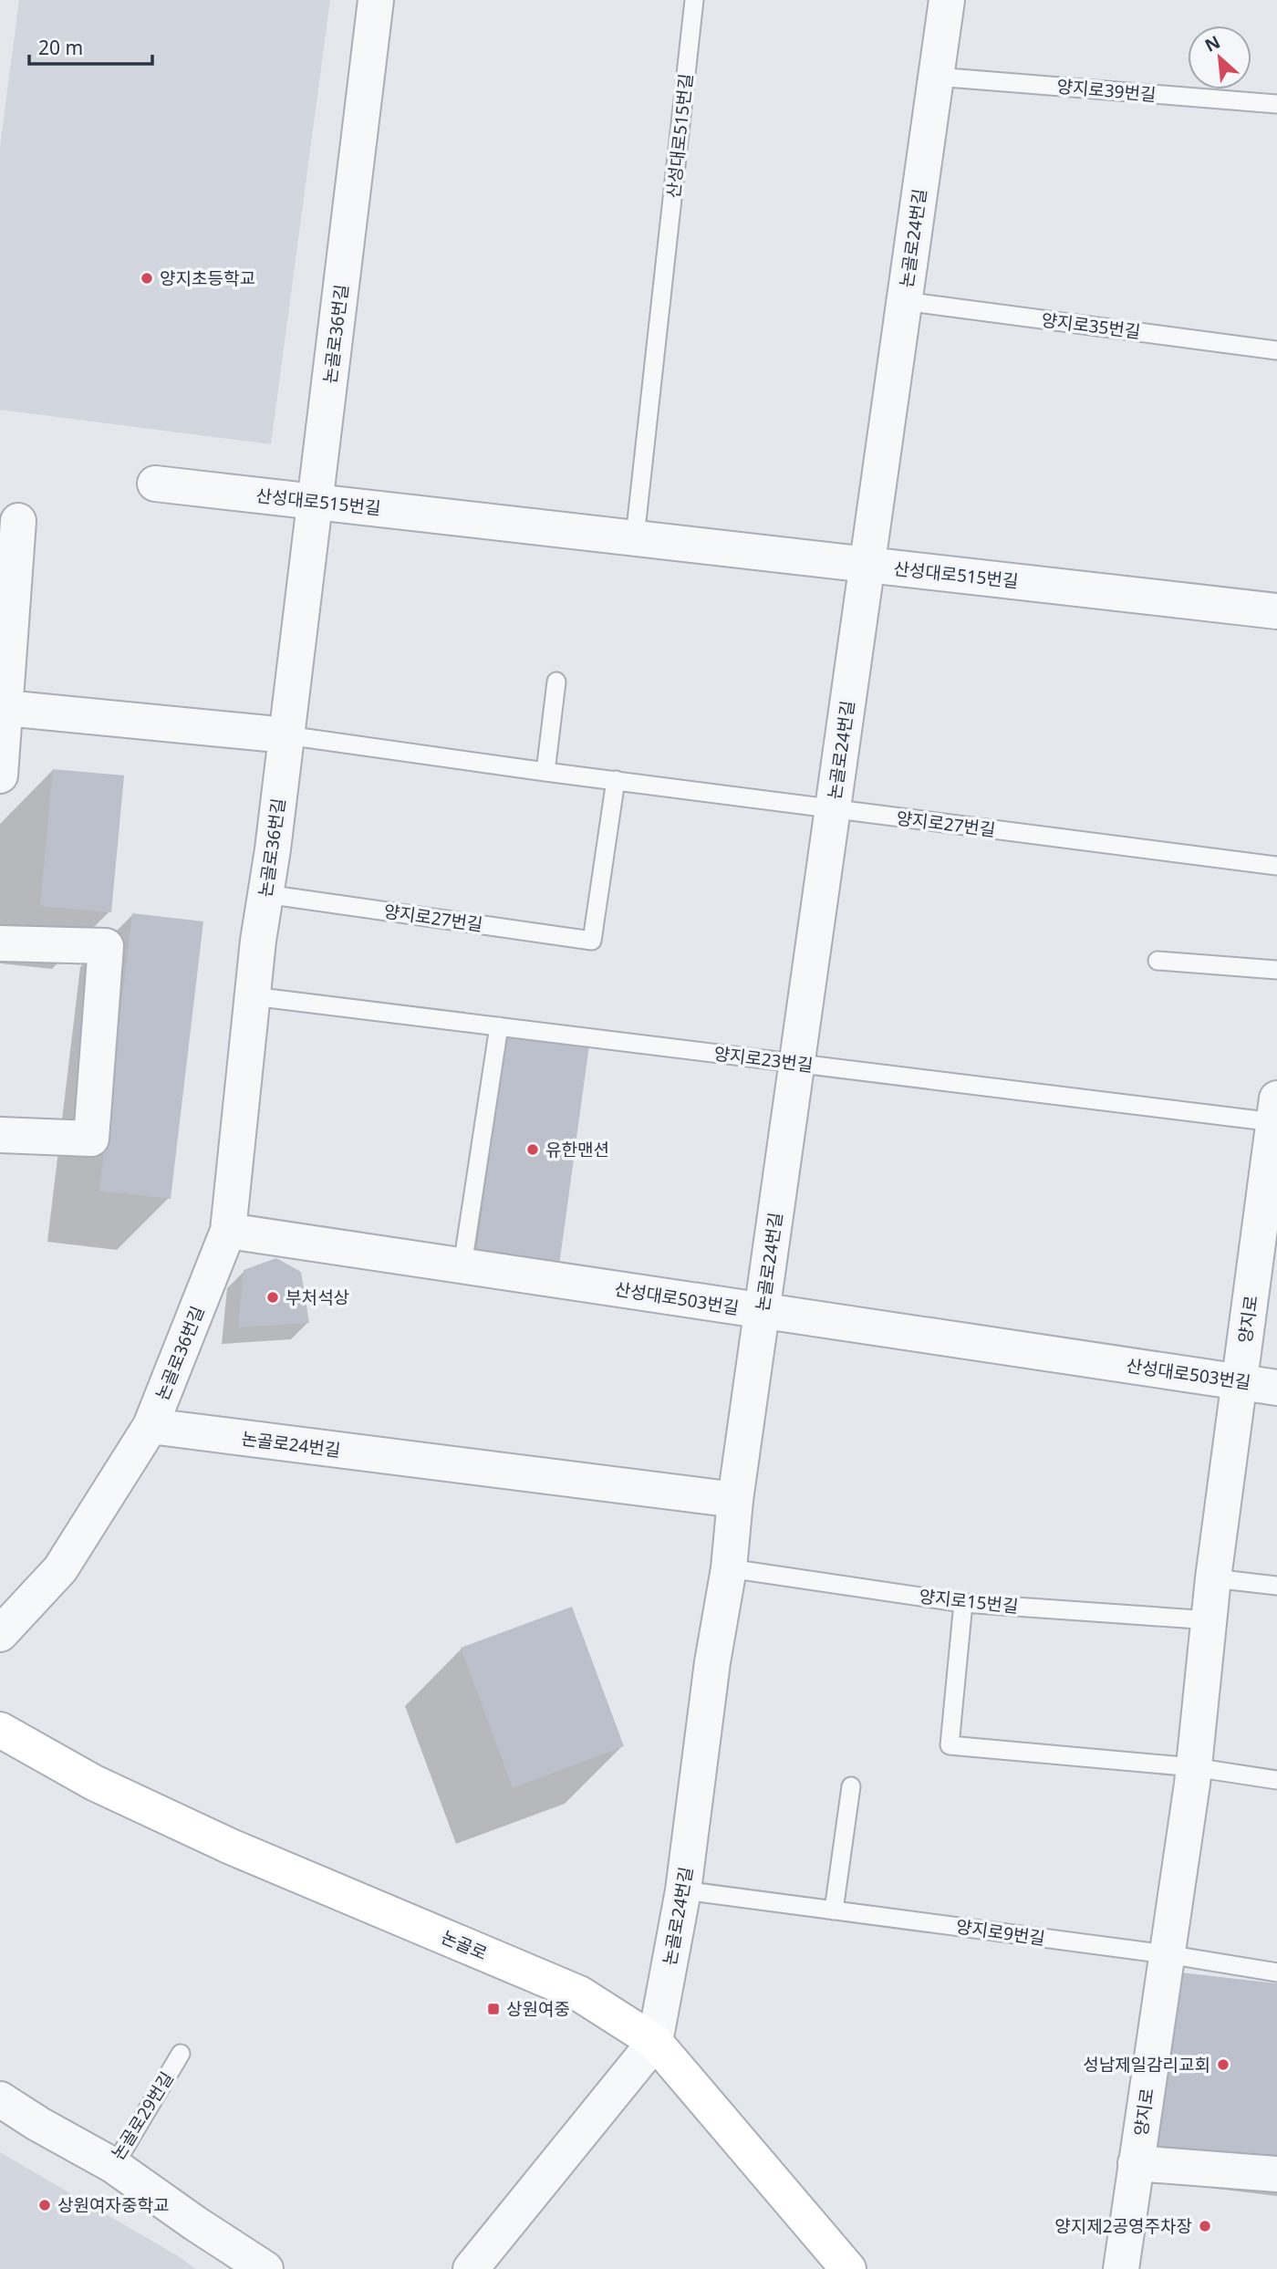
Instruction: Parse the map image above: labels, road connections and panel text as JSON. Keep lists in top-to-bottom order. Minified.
{"streets":{"street":["산성대로515번길","논골로24번길","논골로36번길","산성대로503번길","양지로","논골로","논골로29번길"],"lane":["양지로39번길","양지로35번길","양지로27번길","양지로23번길","양지로15번길","양지로9번길"]},"crossings":[["양지로39번길","논골로24번길"],["산성대로515번길","논골로24번길"],["산성대로515번길","논골로36번길"],["논골로24번길","양지로35번길"],["논골로24번길","논골로36번길"],["논골로24번길","양지로27번길"],["논골로24번길","양지로23번길"],["논골로24번길","산성대로503번길"],["논골로24번길","양지로15번길"],["논골로24번길","양지로9번길"],["논골로24번길","논골로"],["논골로36번길","양지로27번길"],["논골로36번길","양지로23번길"],["논골로36번길","산성대로503번길"],["양지로23번길","양지로"],["산성대로503번길","양지로"],["양지로","양지로15번길"],["양지로","양지로9번길"]],"places":{"other":["양지초등학교","유한맨션","부처석상","성남제일감리교회","상원여자중학교","양지제2공영주차장"],"transit":["상원여중"]},"scale_bar":"20 m","north":"top left"}
